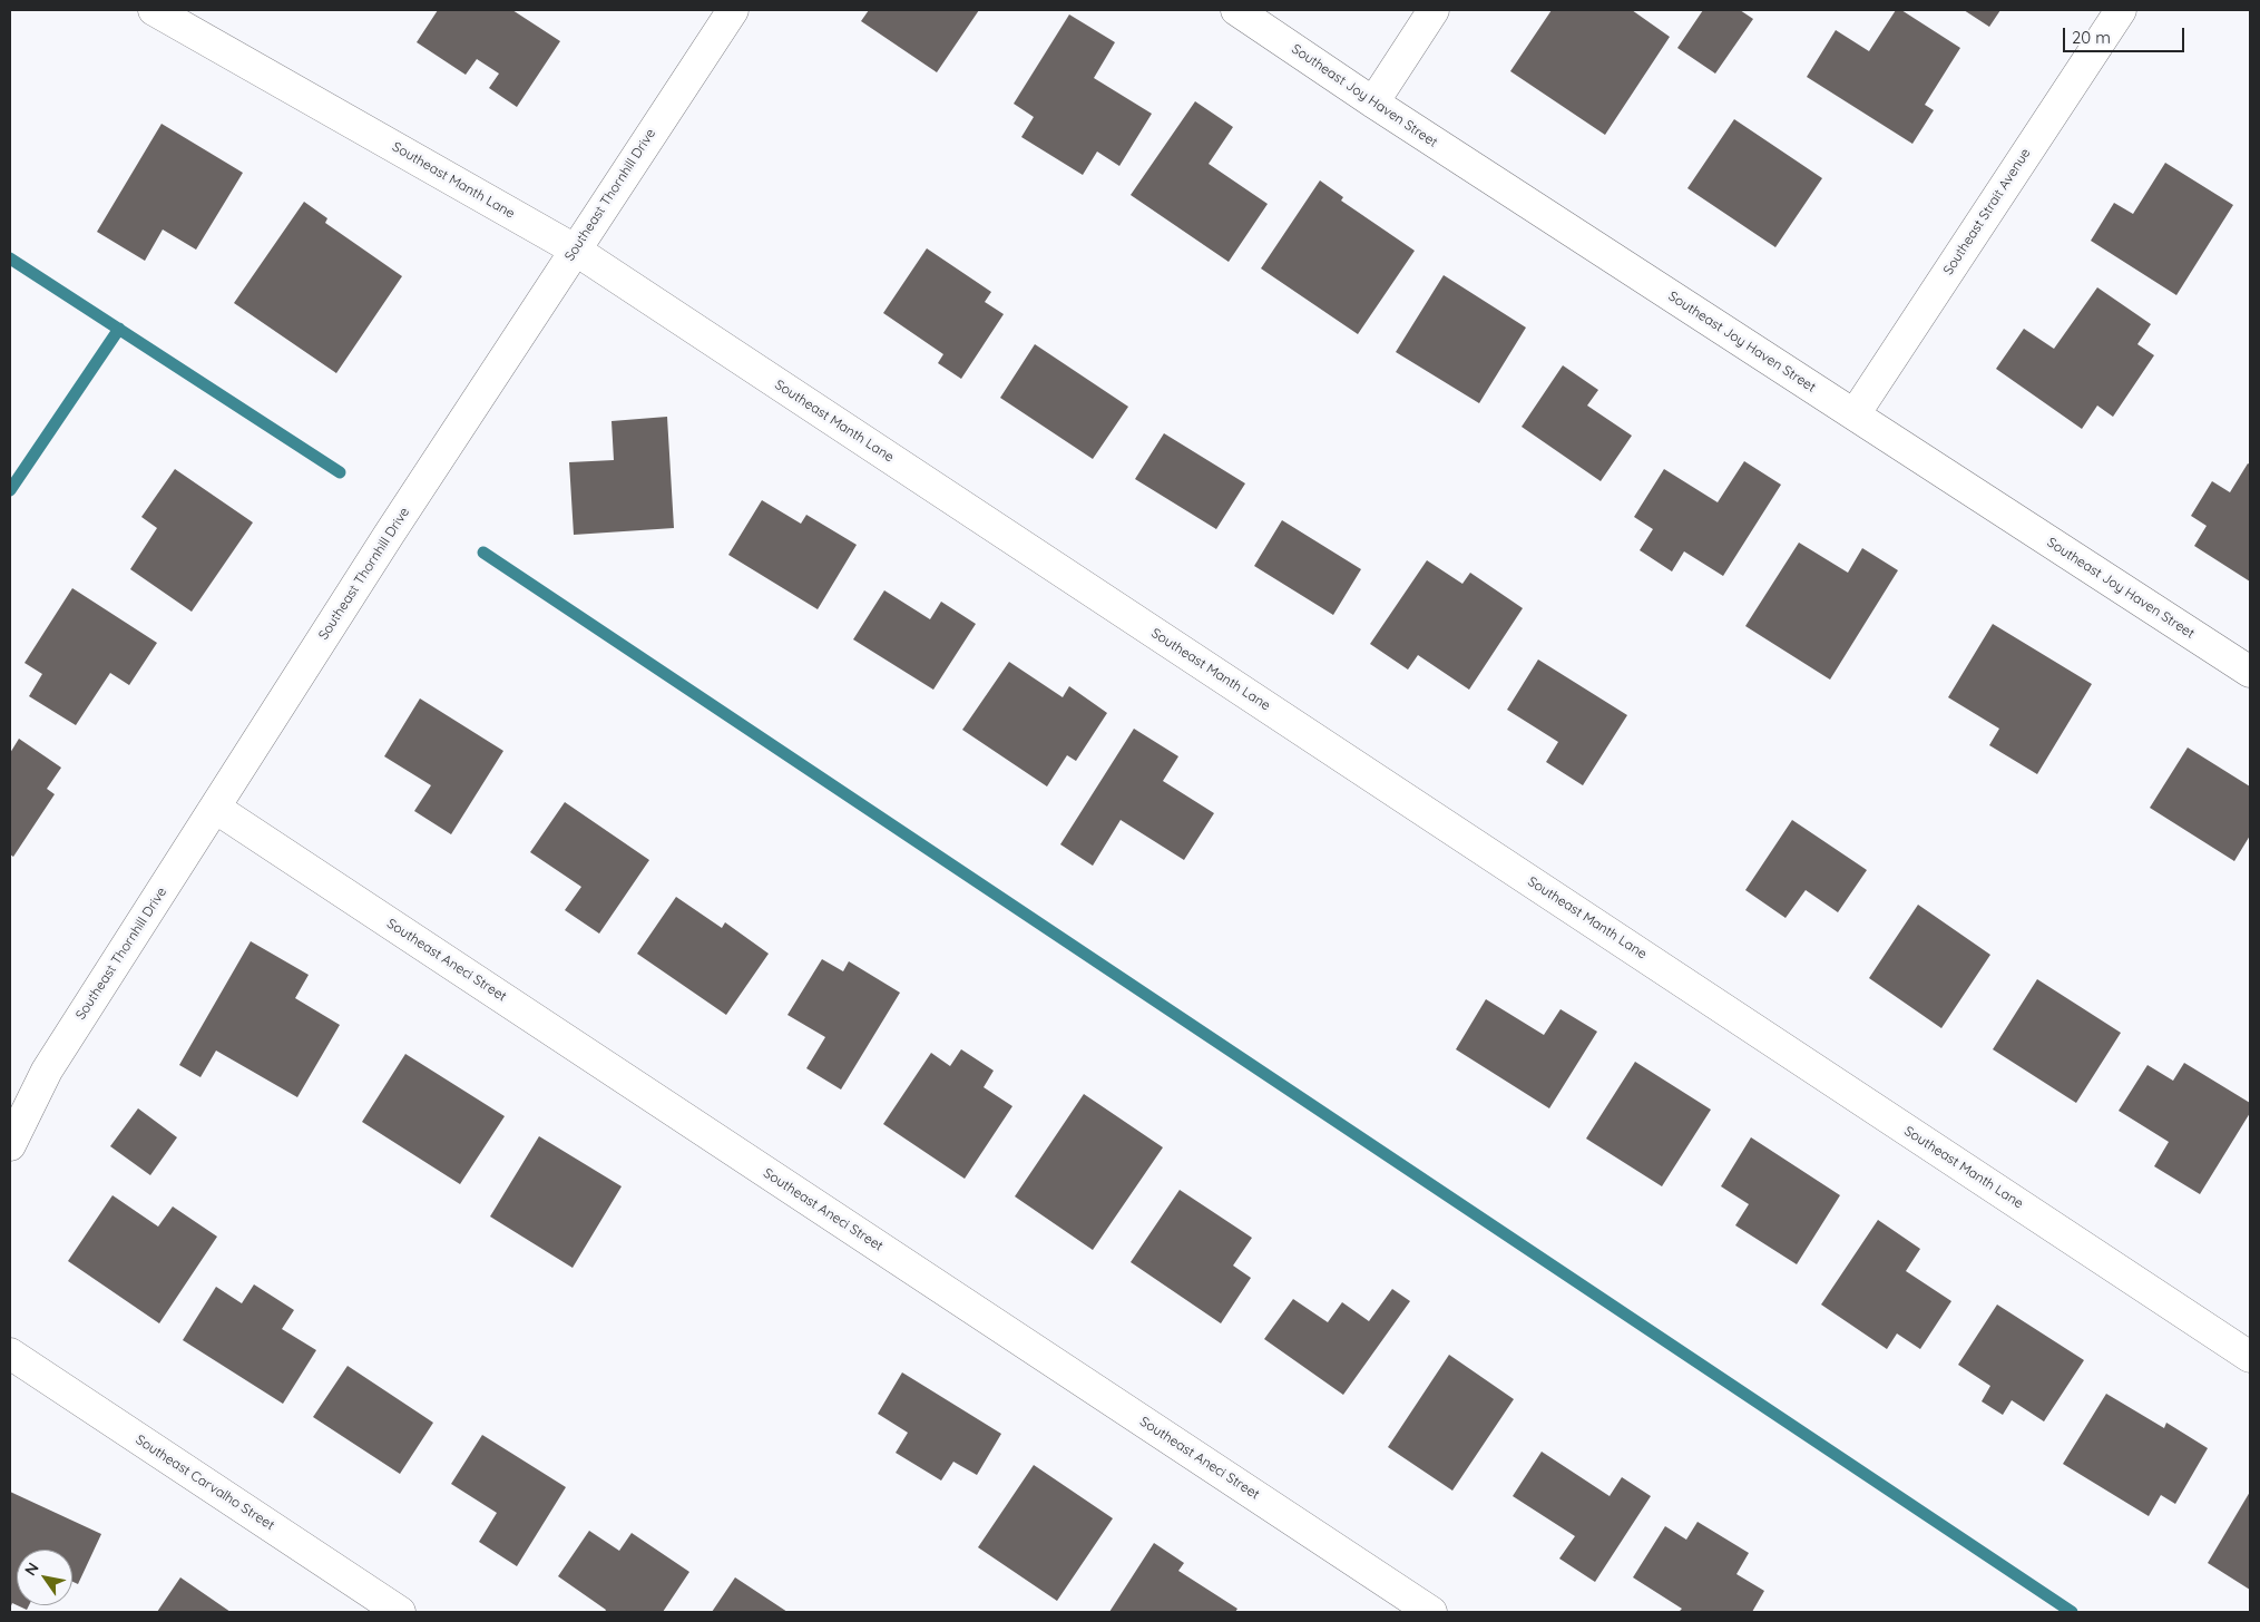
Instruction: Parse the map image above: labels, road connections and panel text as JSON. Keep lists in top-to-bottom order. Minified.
{"streets":{"street":["Southeast Joy Haven Street","Southeast Manth Lane","Southeast Thornhill Drive","Southeast Strait Avenue","Southeast Aneci Street","Southeast Carvalho Street"]},"crossings":[["Southeast Joy Haven Street","Southeast Strait Avenue"],["Southeast Manth Lane","Southeast Thornhill Drive"],["Southeast Thornhill Drive","Southeast Aneci Street"]],"scale_bar":"20 m","north":"top left"}
